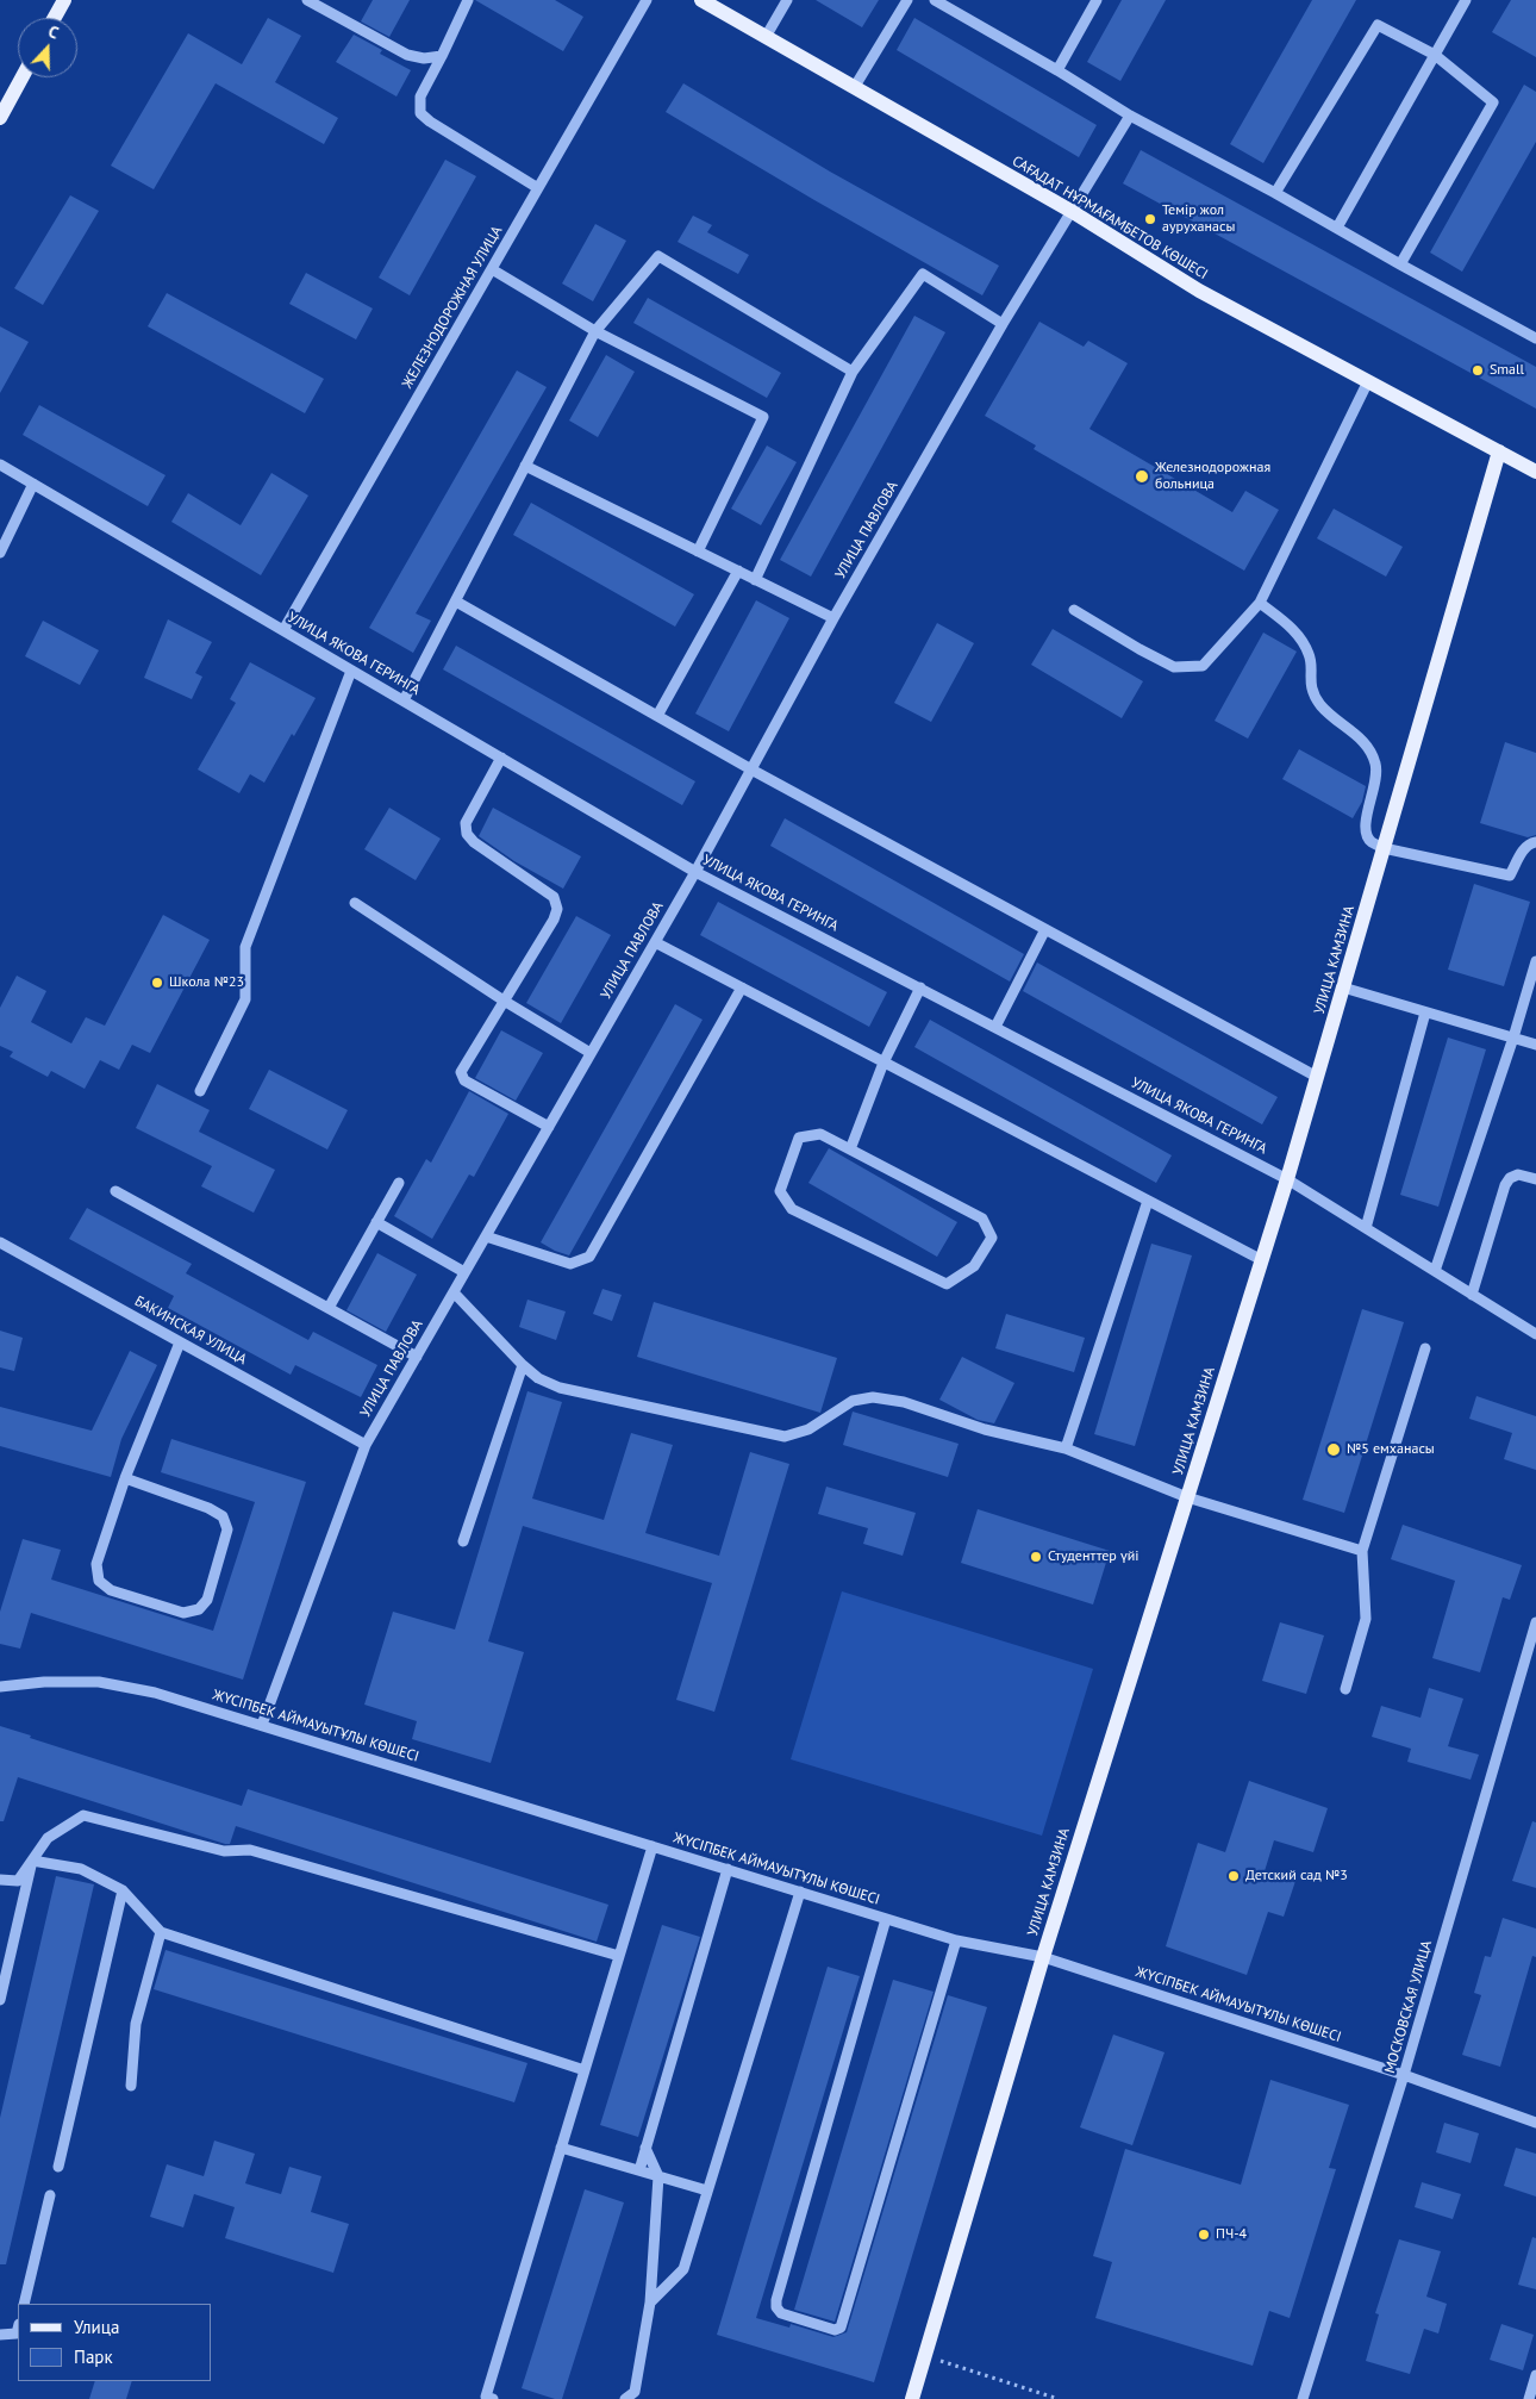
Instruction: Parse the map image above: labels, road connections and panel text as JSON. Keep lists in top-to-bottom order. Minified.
{"streets":{"main road":["САҒАДАТ НҰРМАҒАМБЕТОВ КӨШЕСІ","УЛИЦА КАМЗИНА"],"street":["ЖЕЛЕЗНОДОРОЖНАЯ УЛИЦА","УЛИЦА ПАВЛОВА","УЛИЦА ЯКОВА ГЕРИНГА","БАКИНСКАЯ УЛИЦА","ЖҮСІПБЕК АЙМАУЫТҰЛЫ КӨШЕСІ","МОСКОВСКАЯ УЛИЦА"]},"crossings":[["САҒАДАТ НҰРМАҒАМБЕТОВ КӨШЕСІ","УЛИЦА ПАВЛОВА"],["САҒАДАТ НҰРМАҒАМБЕТОВ КӨШЕСІ","УЛИЦА КАМЗИНА"],["ЖЕЛЕЗНОДОРОЖНАЯ УЛИЦА","УЛИЦА ЯКОВА ГЕРИНГА"],["УЛИЦА ПАВЛОВА","УЛИЦА ЯКОВА ГЕРИНГА"],["УЛИЦА ПАВЛОВА","БАКИНСКАЯ УЛИЦА"],["УЛИЦА ПАВЛОВА","ЖҮСІПБЕК АЙМАУЫТҰЛЫ КӨШЕСІ"],["УЛИЦА ЯКОВА ГЕРИНГА","УЛИЦА КАМЗИНА"],["УЛИЦА КАМЗИНА","ЖҮСІПБЕК АЙМАУЫТҰЛЫ КӨШЕСІ"],["ЖҮСІПБЕК АЙМАУЫТҰЛЫ КӨШЕСІ","МОСКОВСКАЯ УЛИЦА"]],"places":["Темір жол ауруханасы","Small","Железнодорожная больница","Школа №23","№5 емханасы","Студенттер үйі","Детский сад №3","ПЧ-4"],"legend":["Улица","Парк"],"north":"top"}
